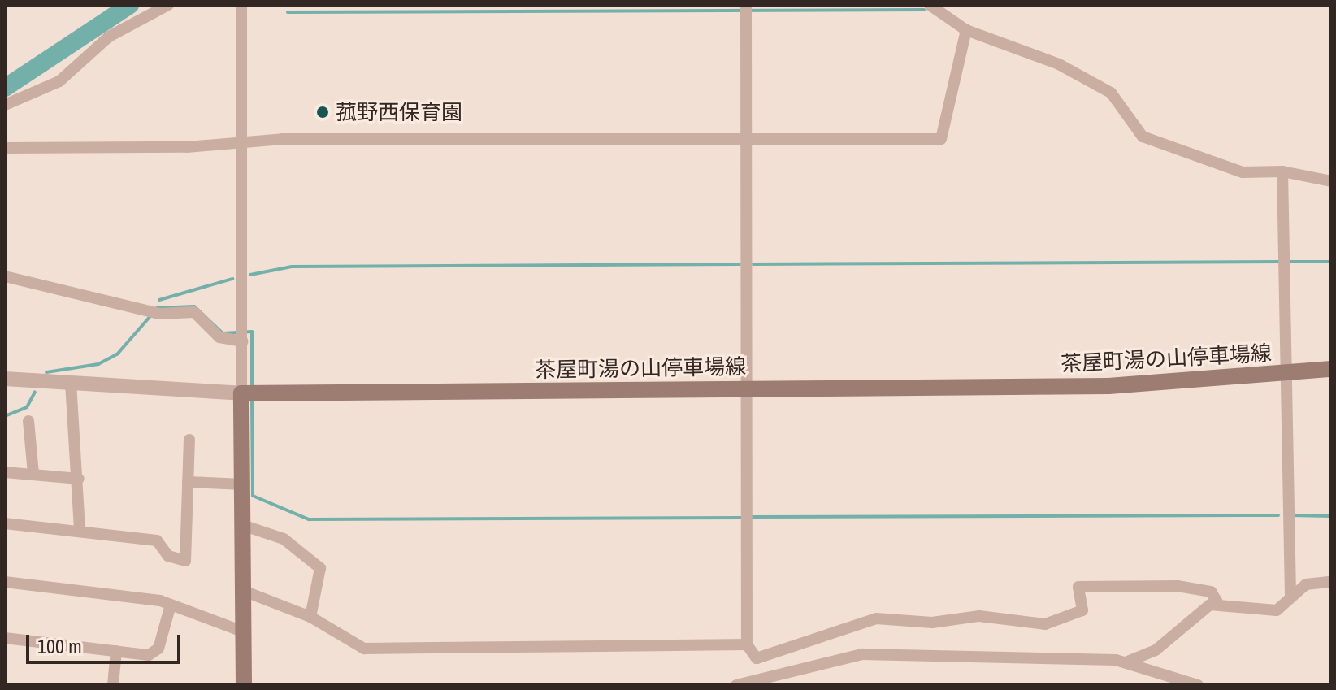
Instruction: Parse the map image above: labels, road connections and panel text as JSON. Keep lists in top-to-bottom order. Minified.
{"streets":{"main road":["茶屋町湯の山停車場線"]},"places":["菰野西保育園"],"scale_bar":"100 m"}
